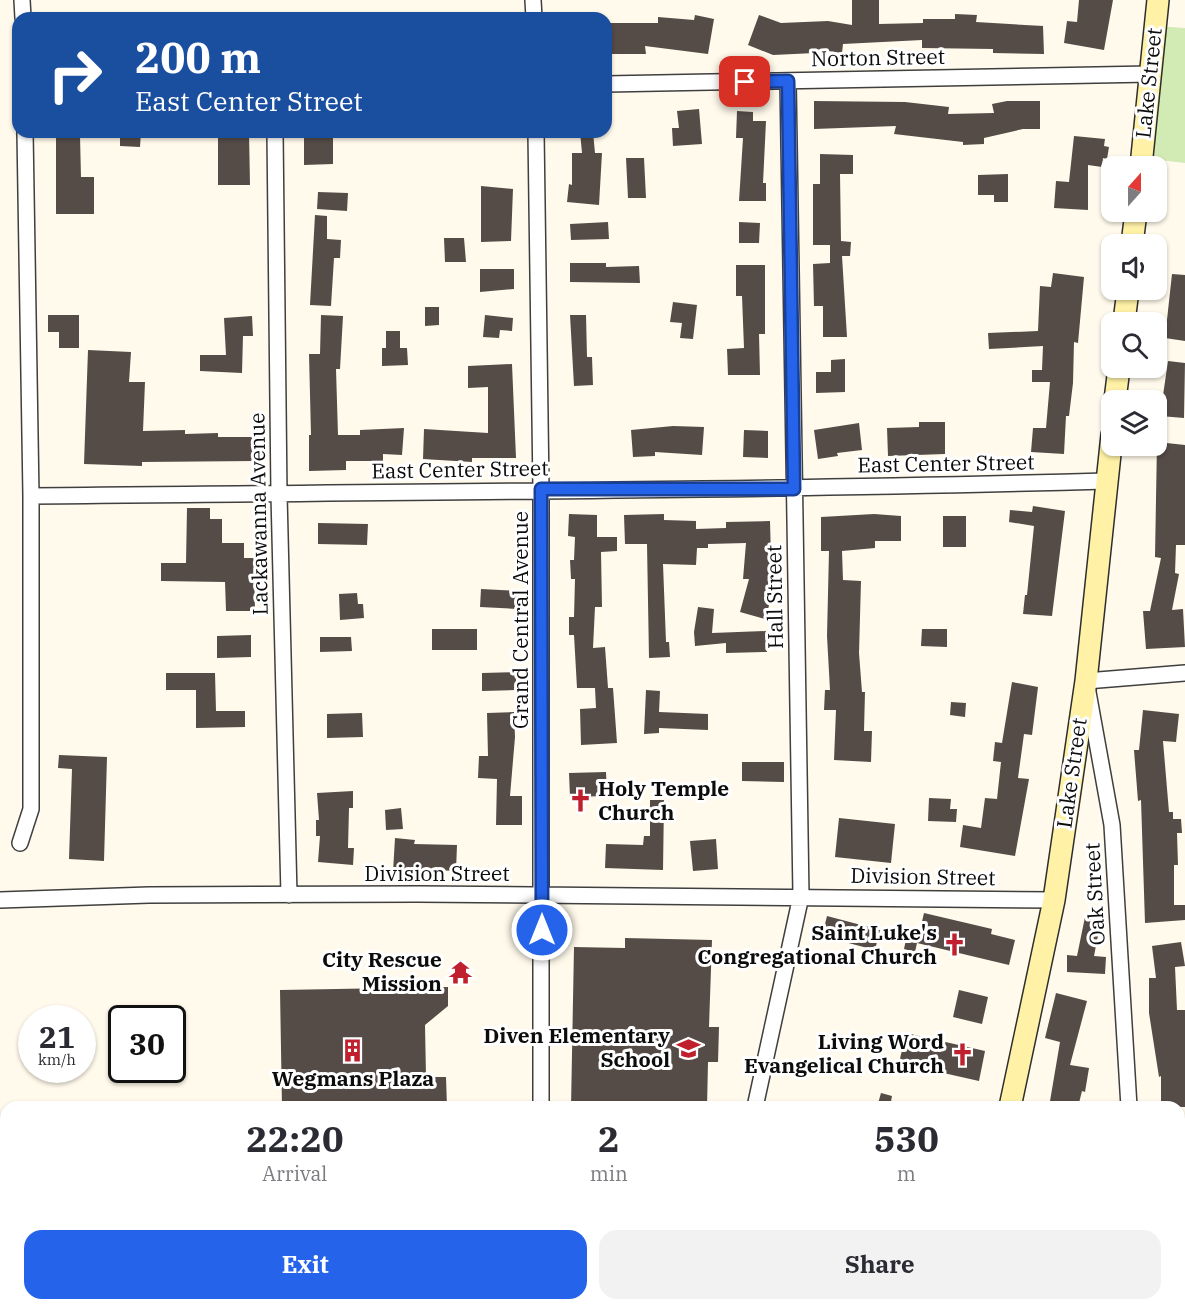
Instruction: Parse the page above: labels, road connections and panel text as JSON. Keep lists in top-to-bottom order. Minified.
{"streets":{"main road":["Lake Street"],"street":["Norton Street","East Center Street","Lackawanna Avenue","Hall Street","Grand Central Avenue","Division Street","Oak Street"]},"crossings":[["Norton Street","Lake Street"],["Norton Street","Hall Street"],["Lake Street","East Center Street"],["Lake Street","Division Street"],["Lake Street","Oak Street"],["East Center Street","Lackawanna Avenue"],["East Center Street","Hall Street"],["East Center Street","Grand Central Avenue"],["Lackawanna Avenue","Division Street"],["Hall Street","Division Street"],["Grand Central Avenue","Division Street"]],"places":{"church":["Holy Temple Church","Saint Luke's Congregational Church","Living Word Evangelical Church"],"temple":["City Rescue Mission"],"school or university":["Diven Elementary School"],"building":["Wegmans Plaza"]},"north":"top","page":{"turn":["200 m","East Center Street"],"speed":"21 km/h","limit":"30","eta":["22:20","Arrival","2","min","530","m"],"buttons":["Exit","Share"]}}
